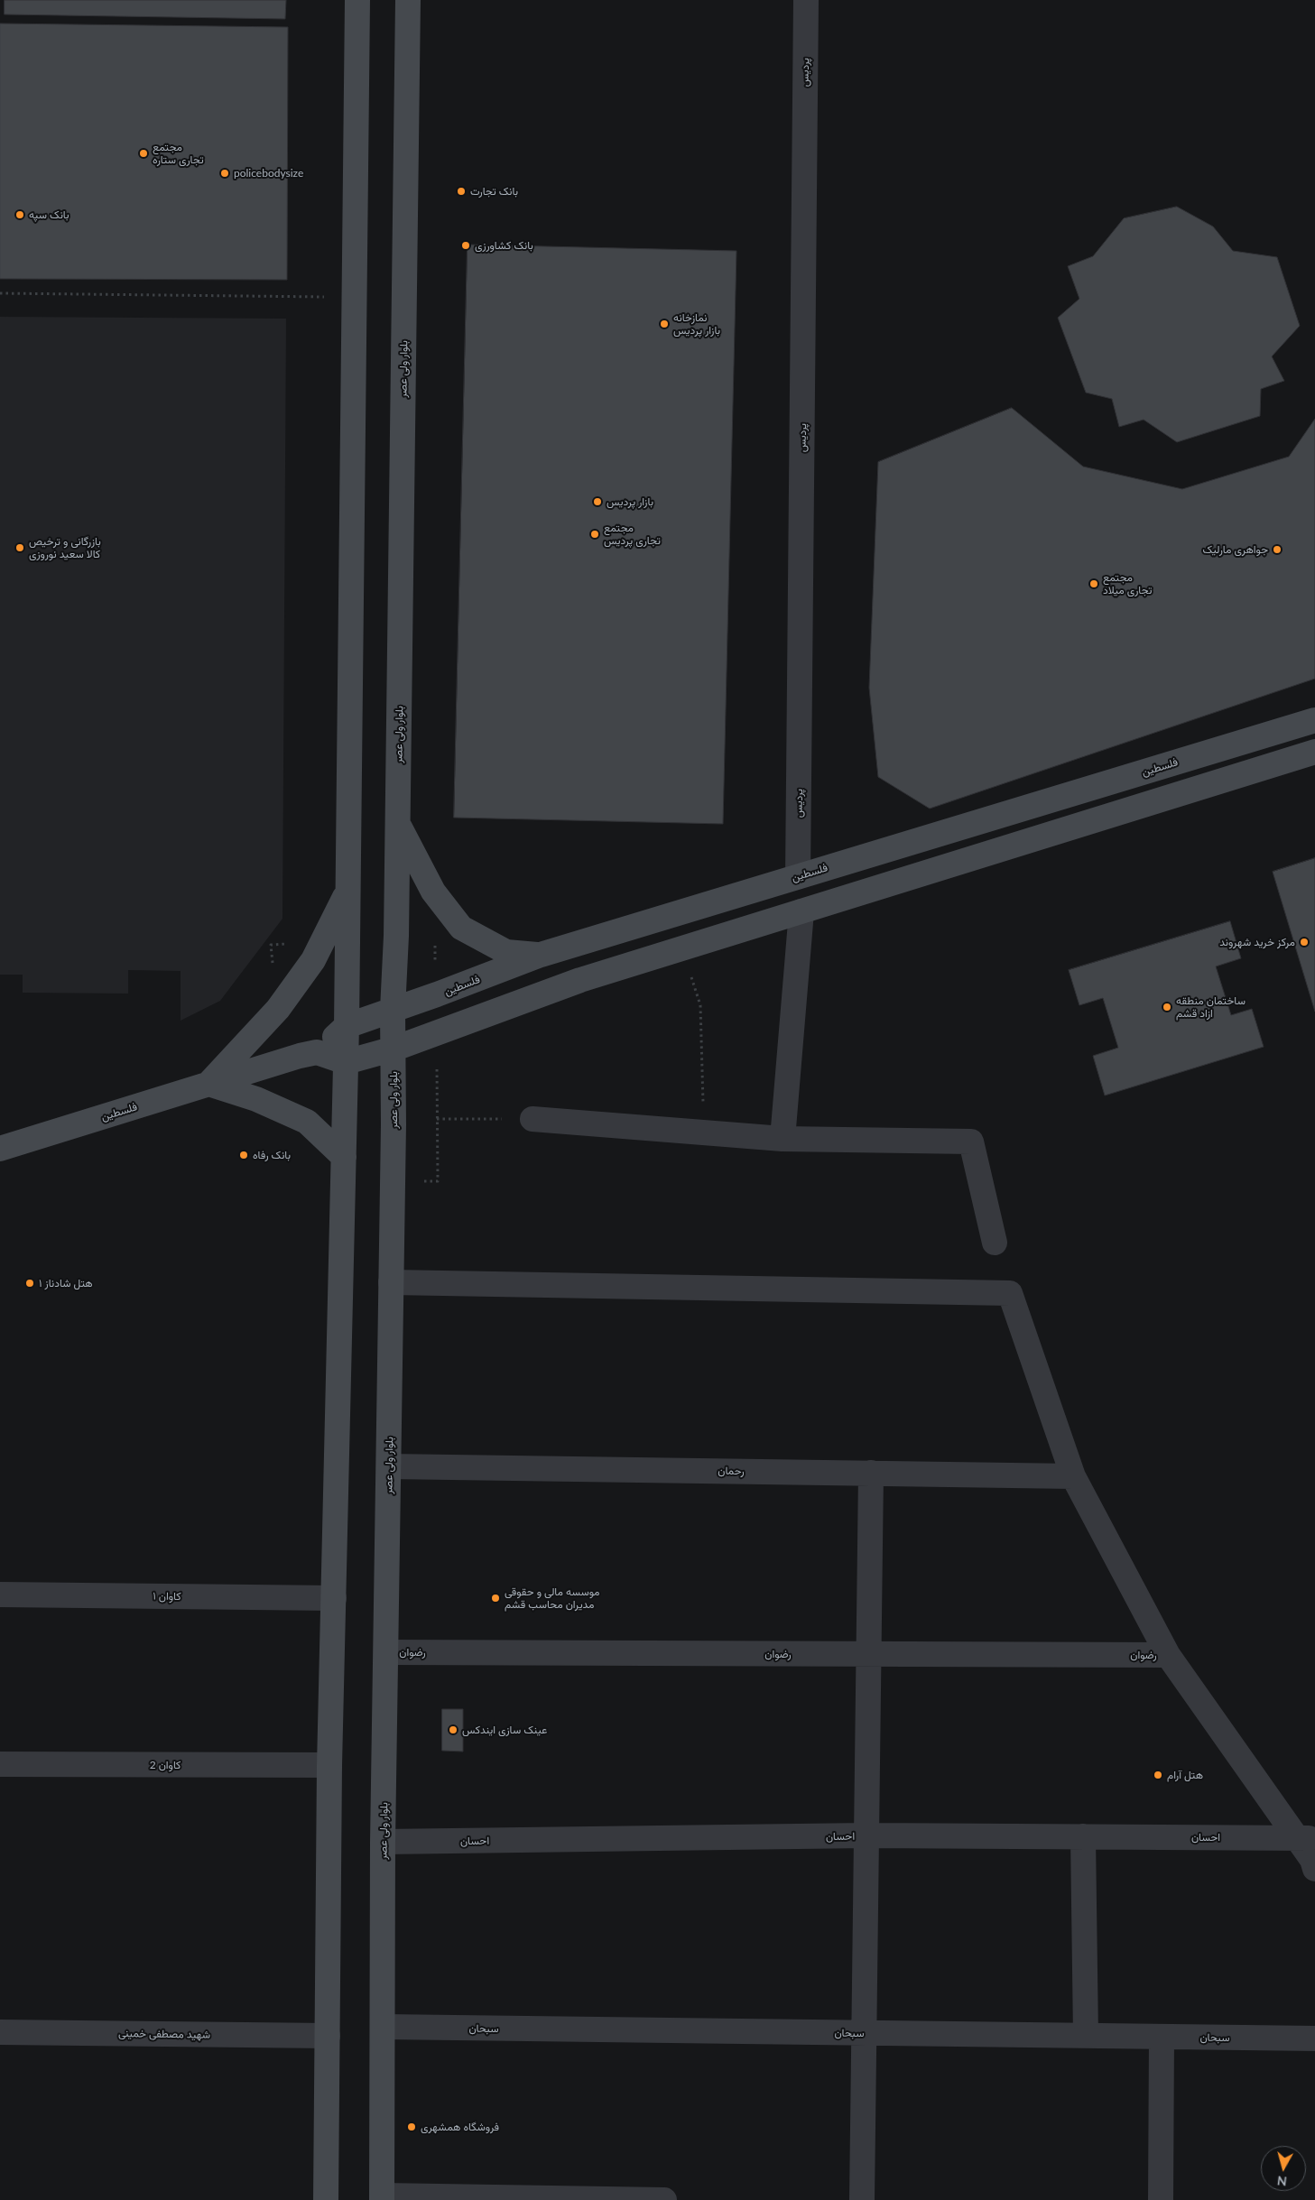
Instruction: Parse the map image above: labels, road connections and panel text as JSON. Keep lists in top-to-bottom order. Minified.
{"streets":{"main road":["بلوار ولی عصر","فلسطین"],"street":["پردیس","رحمان","کاوان ۱","رضوان","کاوان 2","احسان","سبحان","شهید مصطفی خمینی"]},"crossings":[["پردیس","فلسطین"],["بلوار ولی عصر","فلسطین"],["بلوار ولی عصر","رحمان"],["بلوار ولی عصر","رضوان"],["بلوار ولی عصر","احسان"],["بلوار ولی عصر","سبحان"]],"places":["مجتمع تجاری ستاره","policebodysize","بانک تجارت","بانک سپه","بانک کشاورزی","نمازخانه بازار پردیس","بازار پردیس","مجتمع تجاری پردیس","بازرگانی و ترخیص کالا سعید نوروزی","جواهری مارلیک","مجتمع تجاری میلاد","مرکز خرید شهروند","ساختمان منطقه ازاد قشم","بانک رفاه","هتل شادناز ۱","موسسه مالی و حقوقی مدیران محاسب قشم","عینک سازی ایندکس","هتل آرام","فروشگاه همشهری"],"north":"bottom"}
